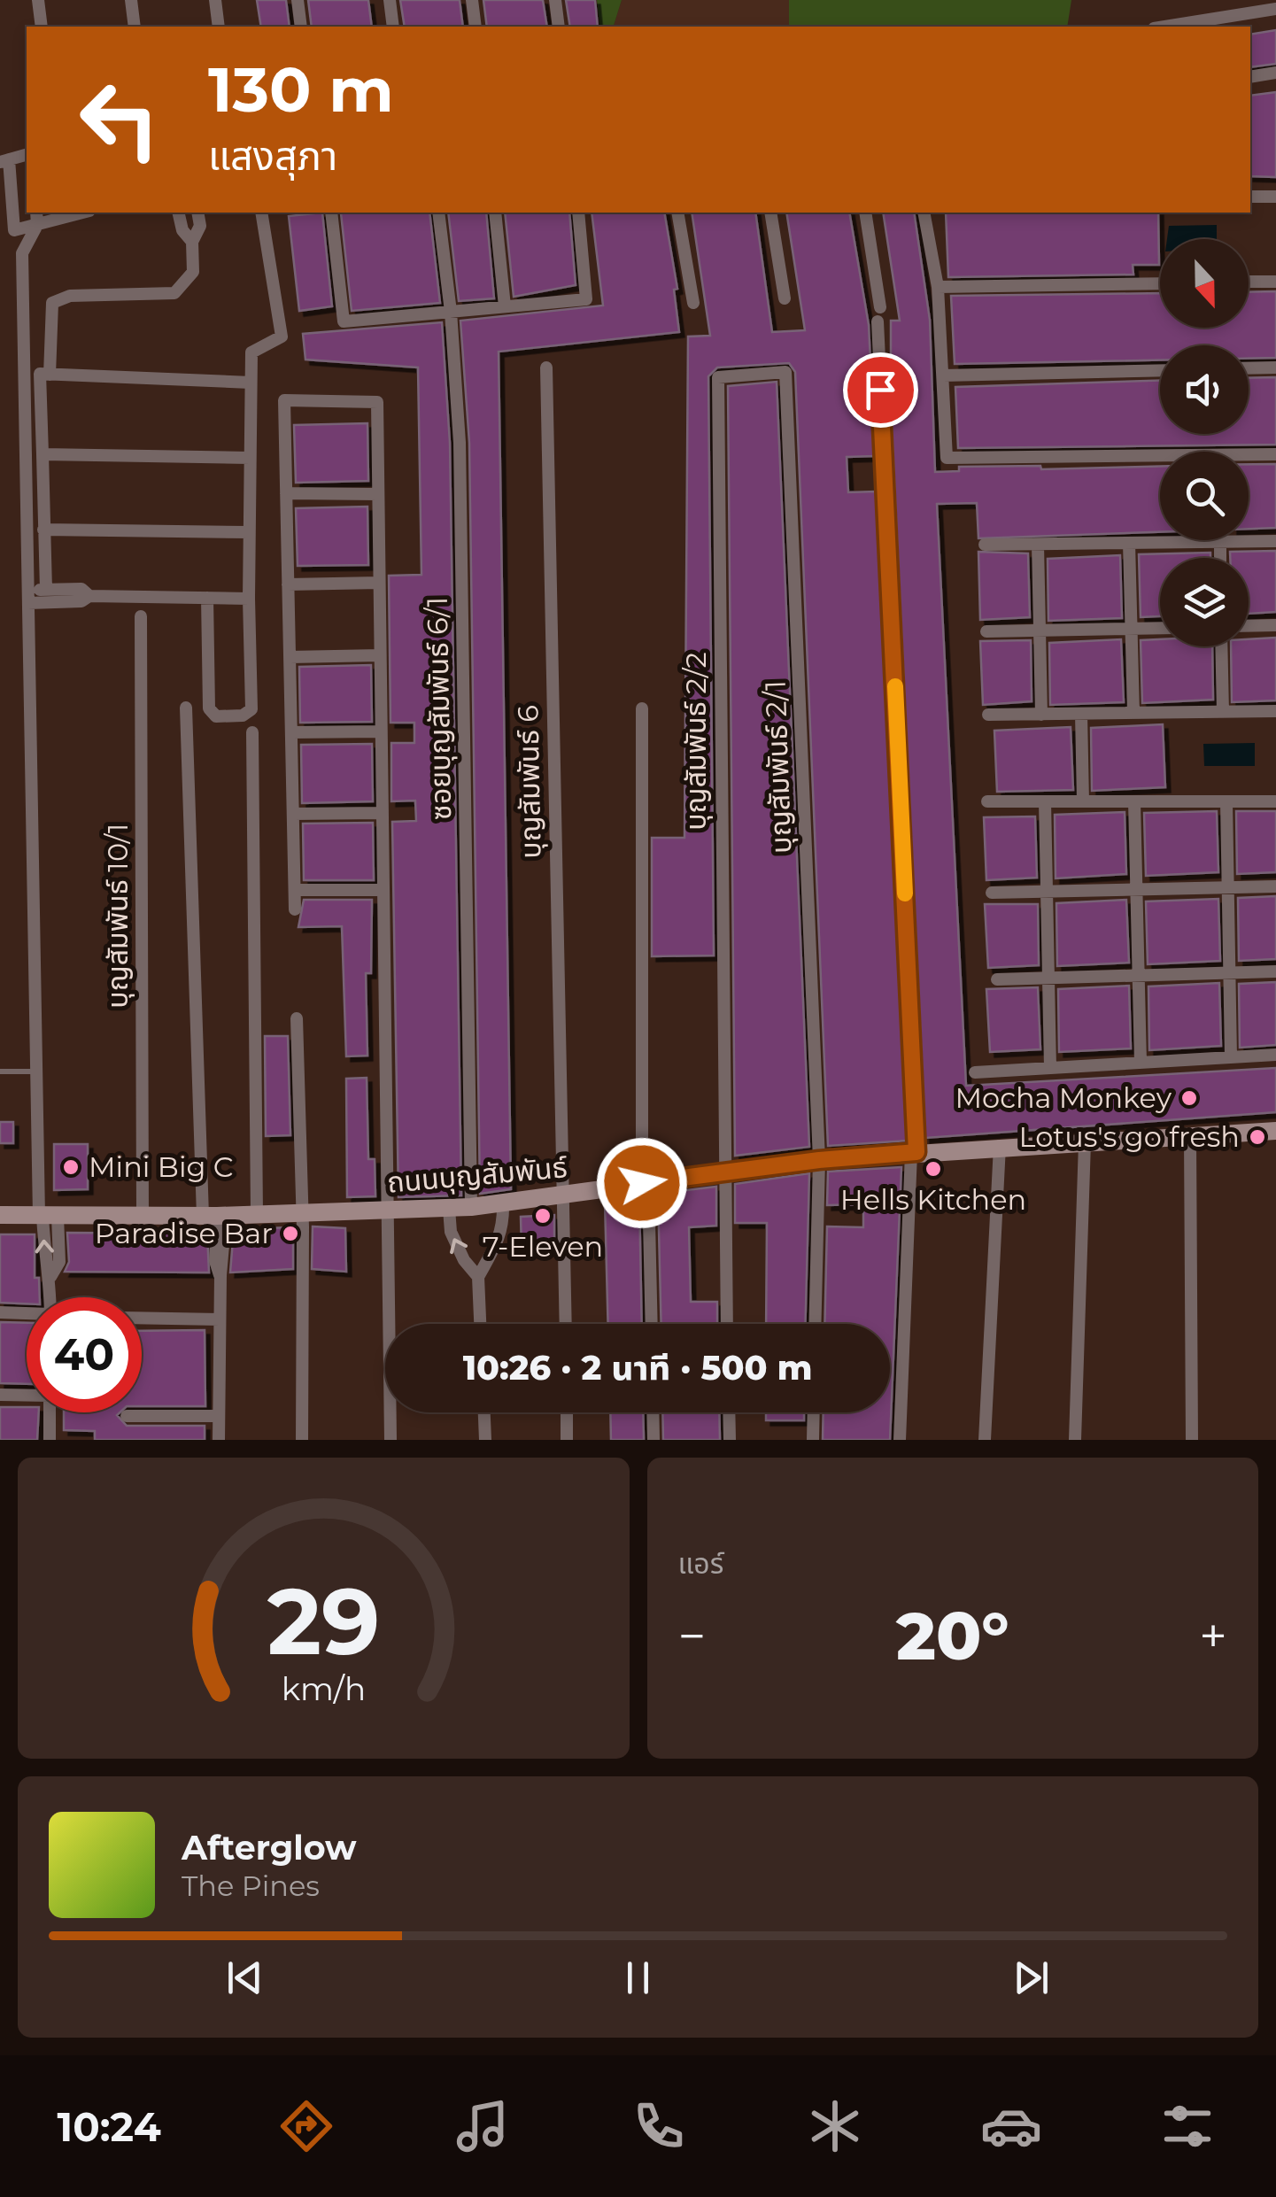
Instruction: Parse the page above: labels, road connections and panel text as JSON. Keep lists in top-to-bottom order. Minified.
{"streets":{"street":["ซอยบุญสัมพันธ์ 6/1","บุญสัมพันธ์ 2/2","บุญสัมพันธ์ 2/1","บุญสัมพันธ์ 6","บุญสัมพันธ์ 10/1","ถนนบุญสัมพันธ์"]},"crossings":[["ซอยบุญสัมพันธ์ 6/1","ถนนบุญสัมพันธ์"],["บุญสัมพันธ์ 2/2","บุญสัมพันธ์ 2/1"],["บุญสัมพันธ์ 2/2","ถนนบุญสัมพันธ์"],["บุญสัมพันธ์ 2/1","ถนนบุญสัมพันธ์"],["บุญสัมพันธ์ 6","ถนนบุญสัมพันธ์"],["บุญสัมพันธ์ 10/1","ถนนบุญสัมพันธ์"]],"places":["Mocha Monkey","Lotus's go fresh","Mini Big C","Hells Kitchen","7-Eleven","Paradise Bar"],"north":"bottom","page":{"turn":["130 m","แสงสุภา"],"limit":"40","trip":"10:26 · 2 นาที · 500 m","tile":"แอร์","heat":["−","20°","+"],"song":["Afterglow","The Pines"],"tabs":"10:24","gauge":["29","km/h"]}}
